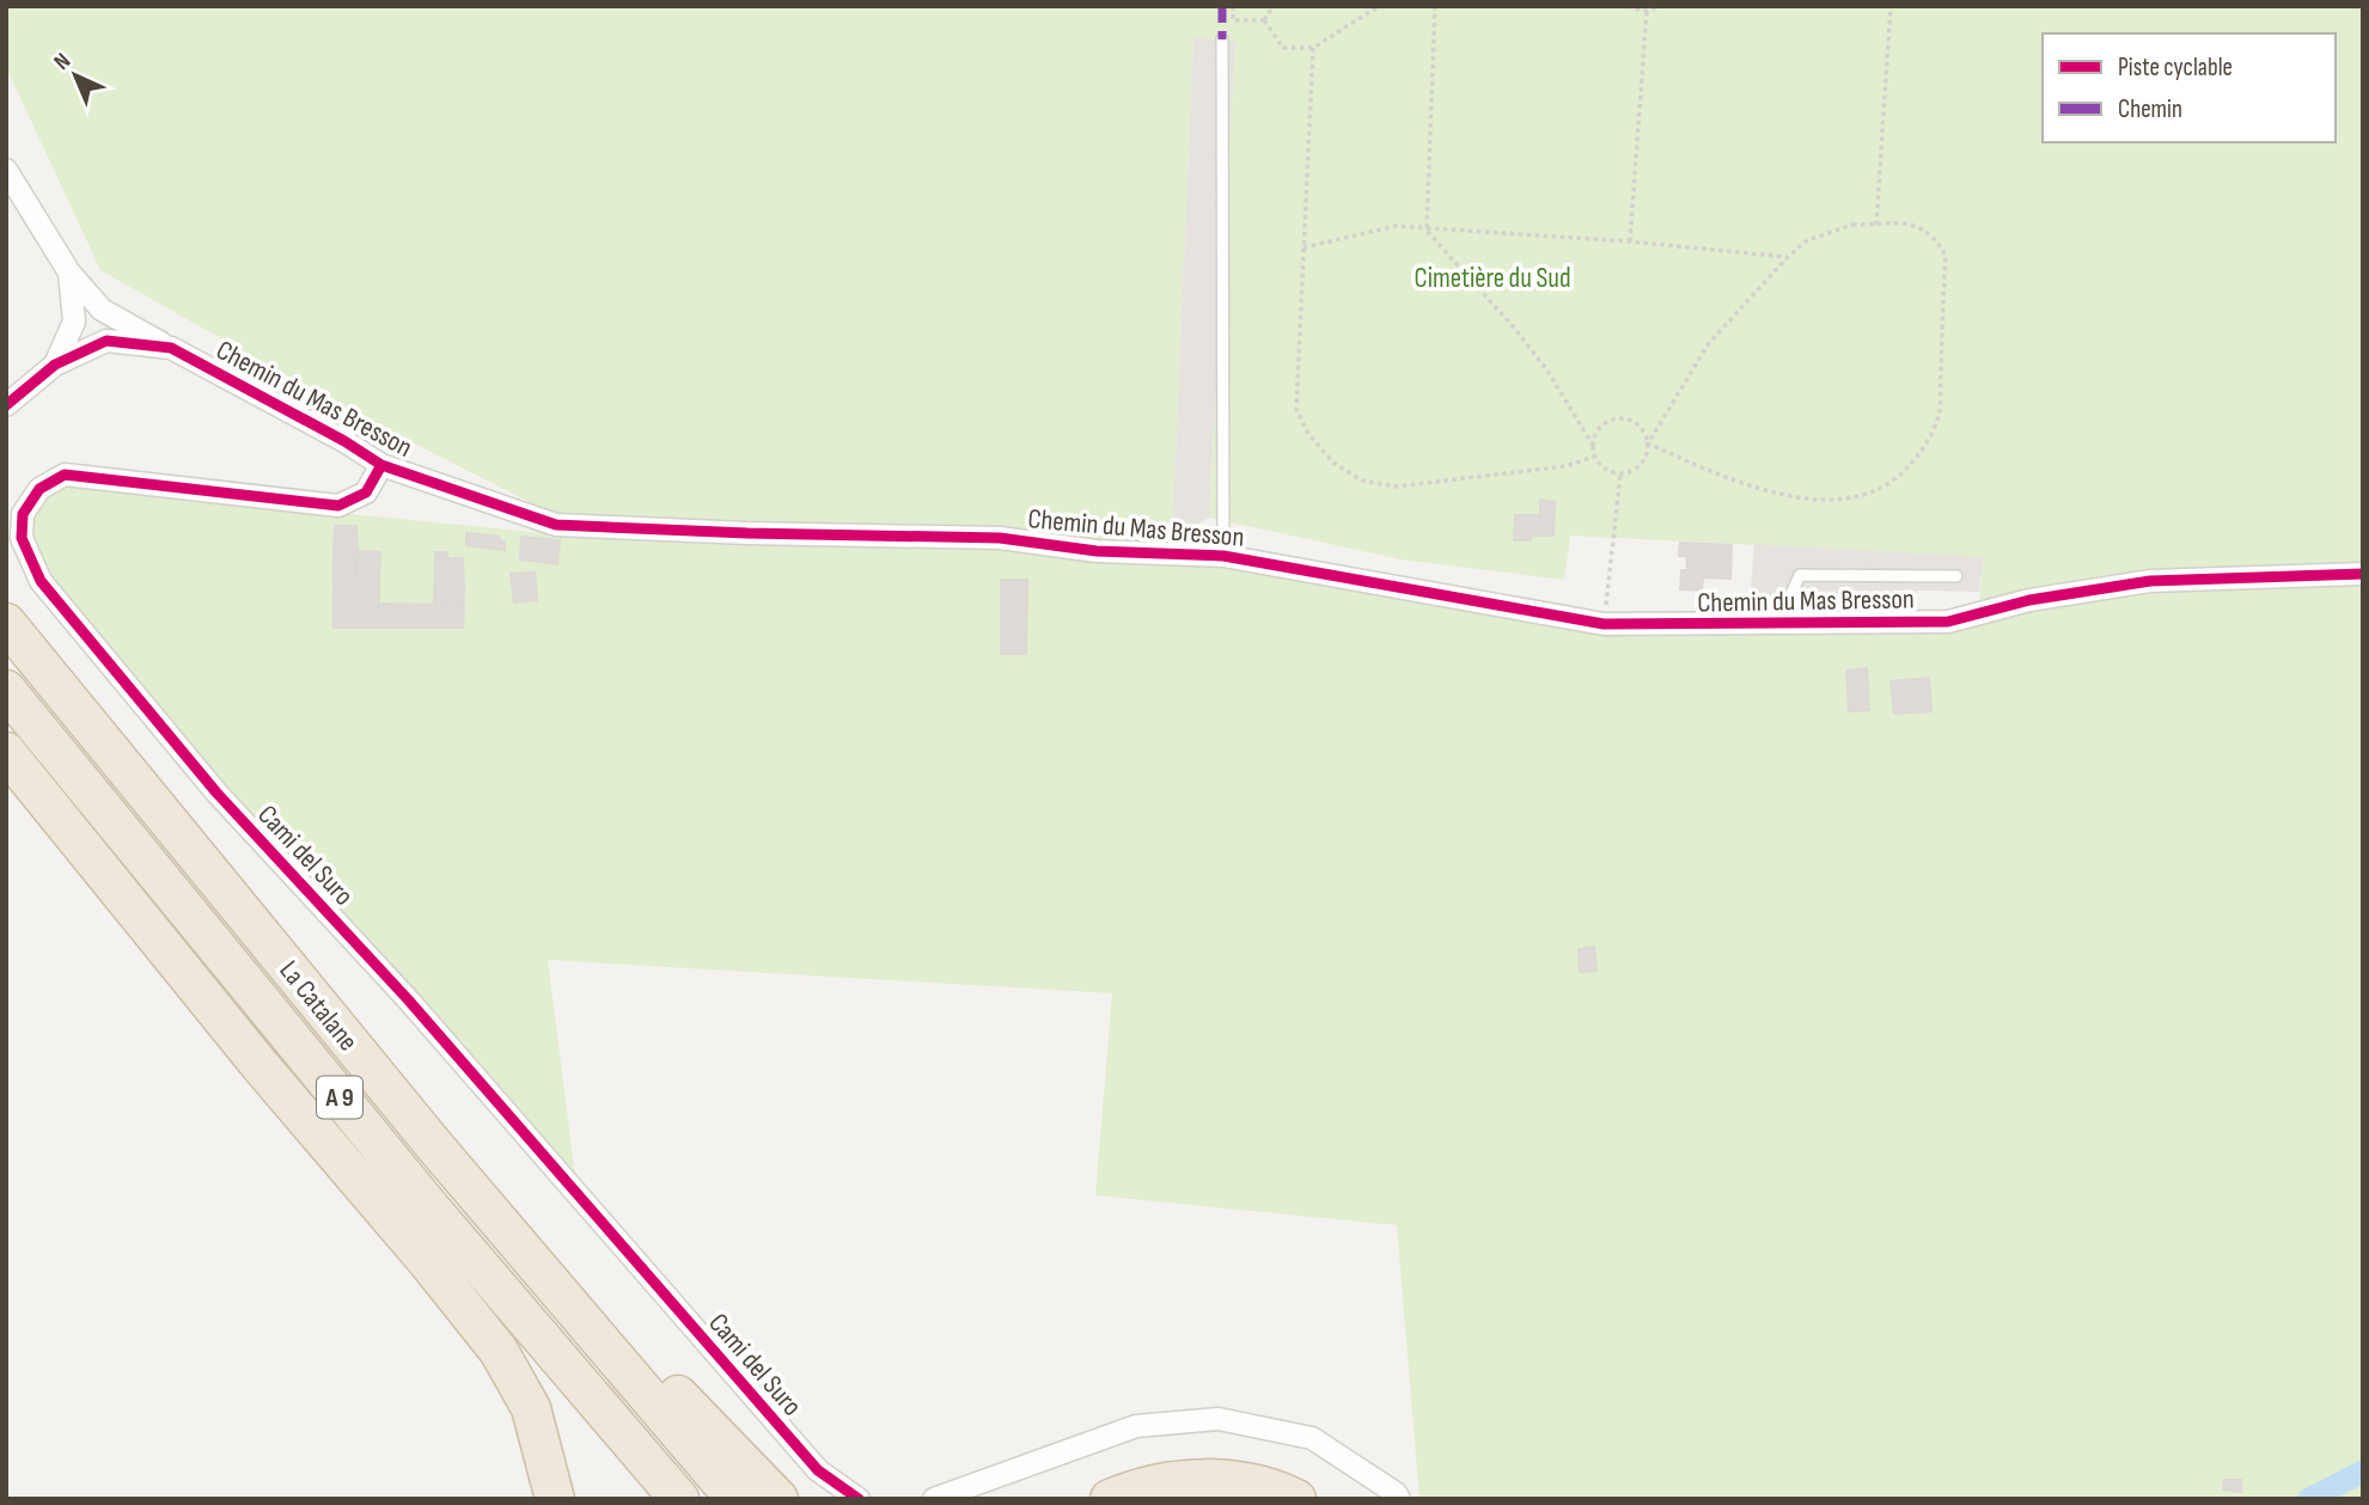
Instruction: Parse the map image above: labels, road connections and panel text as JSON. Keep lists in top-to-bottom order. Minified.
{"streets":{"highway":["La Catalane","A 9"],"street":["Chemin du Mas Bresson","Cami del Suro"]},"crossings":[["Chemin du Mas Bresson","Cami del Suro"]],"parks":["Cimetière du Sud"],"legend":["Piste cyclable","Chemin"],"north":"top left"}
